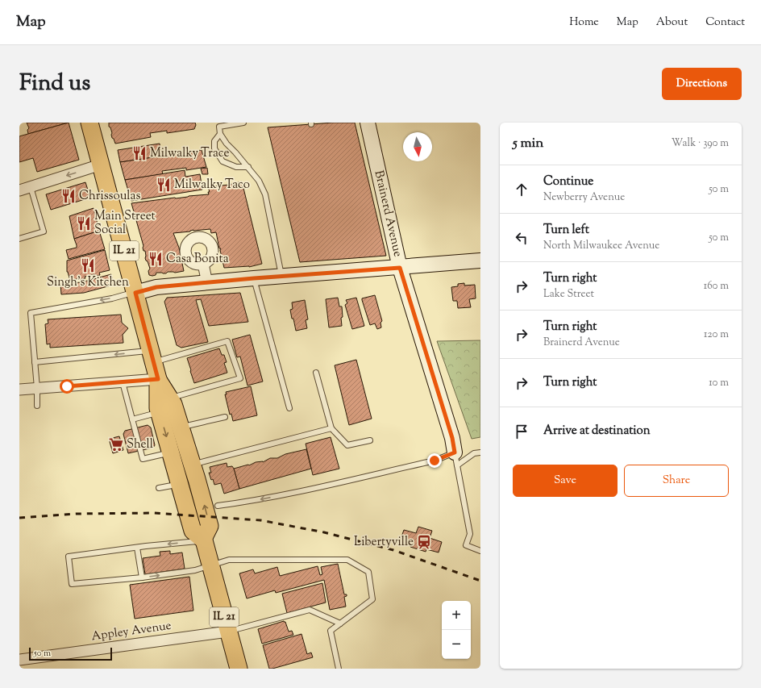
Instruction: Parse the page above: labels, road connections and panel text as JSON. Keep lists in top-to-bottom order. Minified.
{"streets":{"main road":["IL 21"],"street":["Brainerd Avenue","Appley Avenue"]},"crossings":[["IL 21","Appley Avenue"]],"places":{"restaurant":["Milwalky Trace","Milwalky Taco","Chrissoulas","Main Street Social","Casa Bonita","Singh's Kitchen"],"supermarket":["Shell"],"station":["Libertyville"]},"scale_bar":"50 m","north":"bottom","page":{"header":"Map","nav":["Home","Map","About","Contact"],"title":"Find us","buttons":["Directions",["Save","Share"]],"heading":["5 min","Walk · 390 m"],"list":[["Continue","Newberry Avenue","50 m"],["Turn left","North Milwaukee Avenue","50 m"],["Turn right","Lake Street","160 m"],["Turn right","Brainerd Avenue","120 m"],["Turn right","10 m"],"Arrive at destination"],"map_buttons":["+","−"],"scale":"50 m"}}
